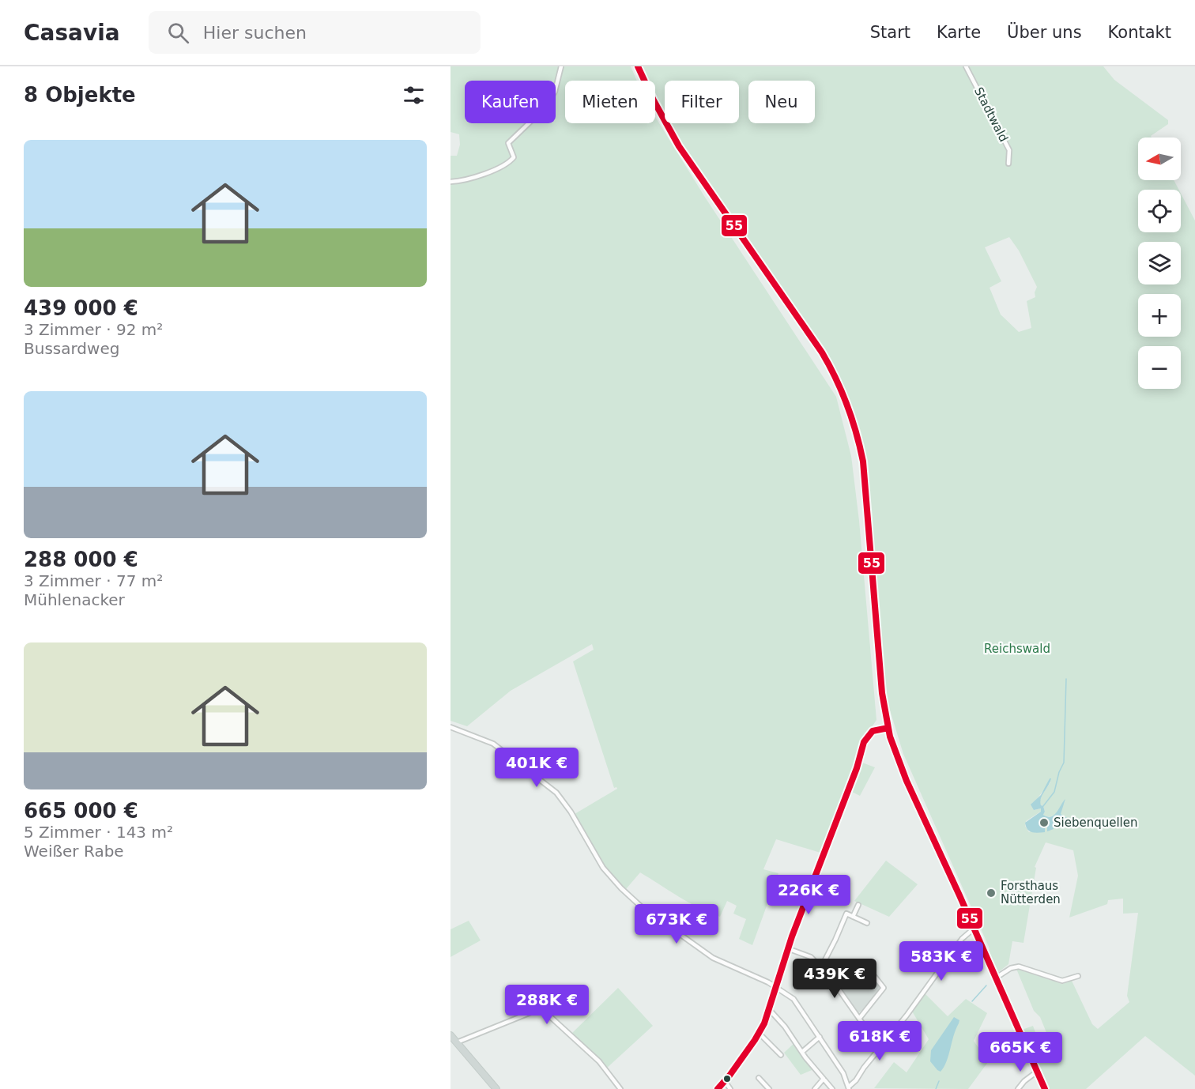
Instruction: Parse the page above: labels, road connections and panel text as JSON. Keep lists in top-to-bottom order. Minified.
{"streets":{"street":["Stadtwald"]},"parks":["Reichswald"],"places":["Siebenquellen","Forsthaus Nütterden"],"lines":["transit line 55"],"north":"left","page":{"header":"Casavia","search":"Hier suchen","nav":["Start","Karte","Über uns","Kontakt"],"heading":"8 Objekte","chip":["Kaufen","Mieten","Filter","Neu"],"list":[{"name":"439 000 €","note":"3 Zimmer · 92 m² · Bussardweg"},{"name":"288 000 €","note":"3 Zimmer · 77 m² · Mühlenacker"},{"name":"665 000 €","note":"5 Zimmer · 143 m² · Weißer Rabe"}],"map_buttons":["+","−"],"price":["401K €","226K €","673K €","583K €","439K €","288K €","618K €","665K €"]}}
